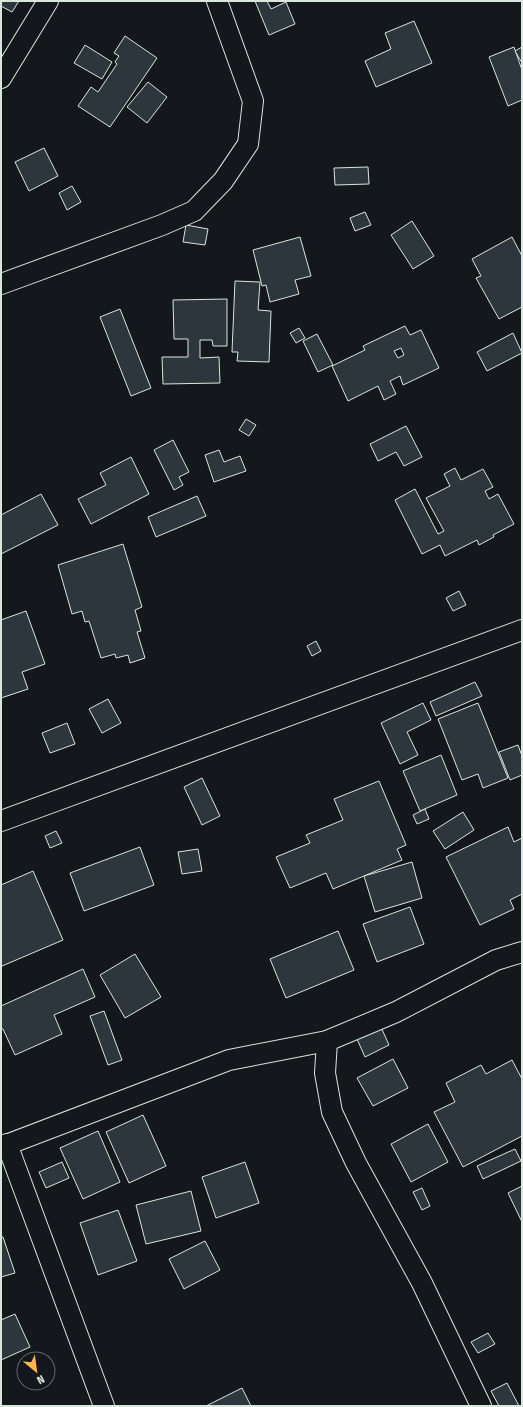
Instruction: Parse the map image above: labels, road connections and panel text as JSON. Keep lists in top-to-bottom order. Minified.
{"north":"bottom right"}
